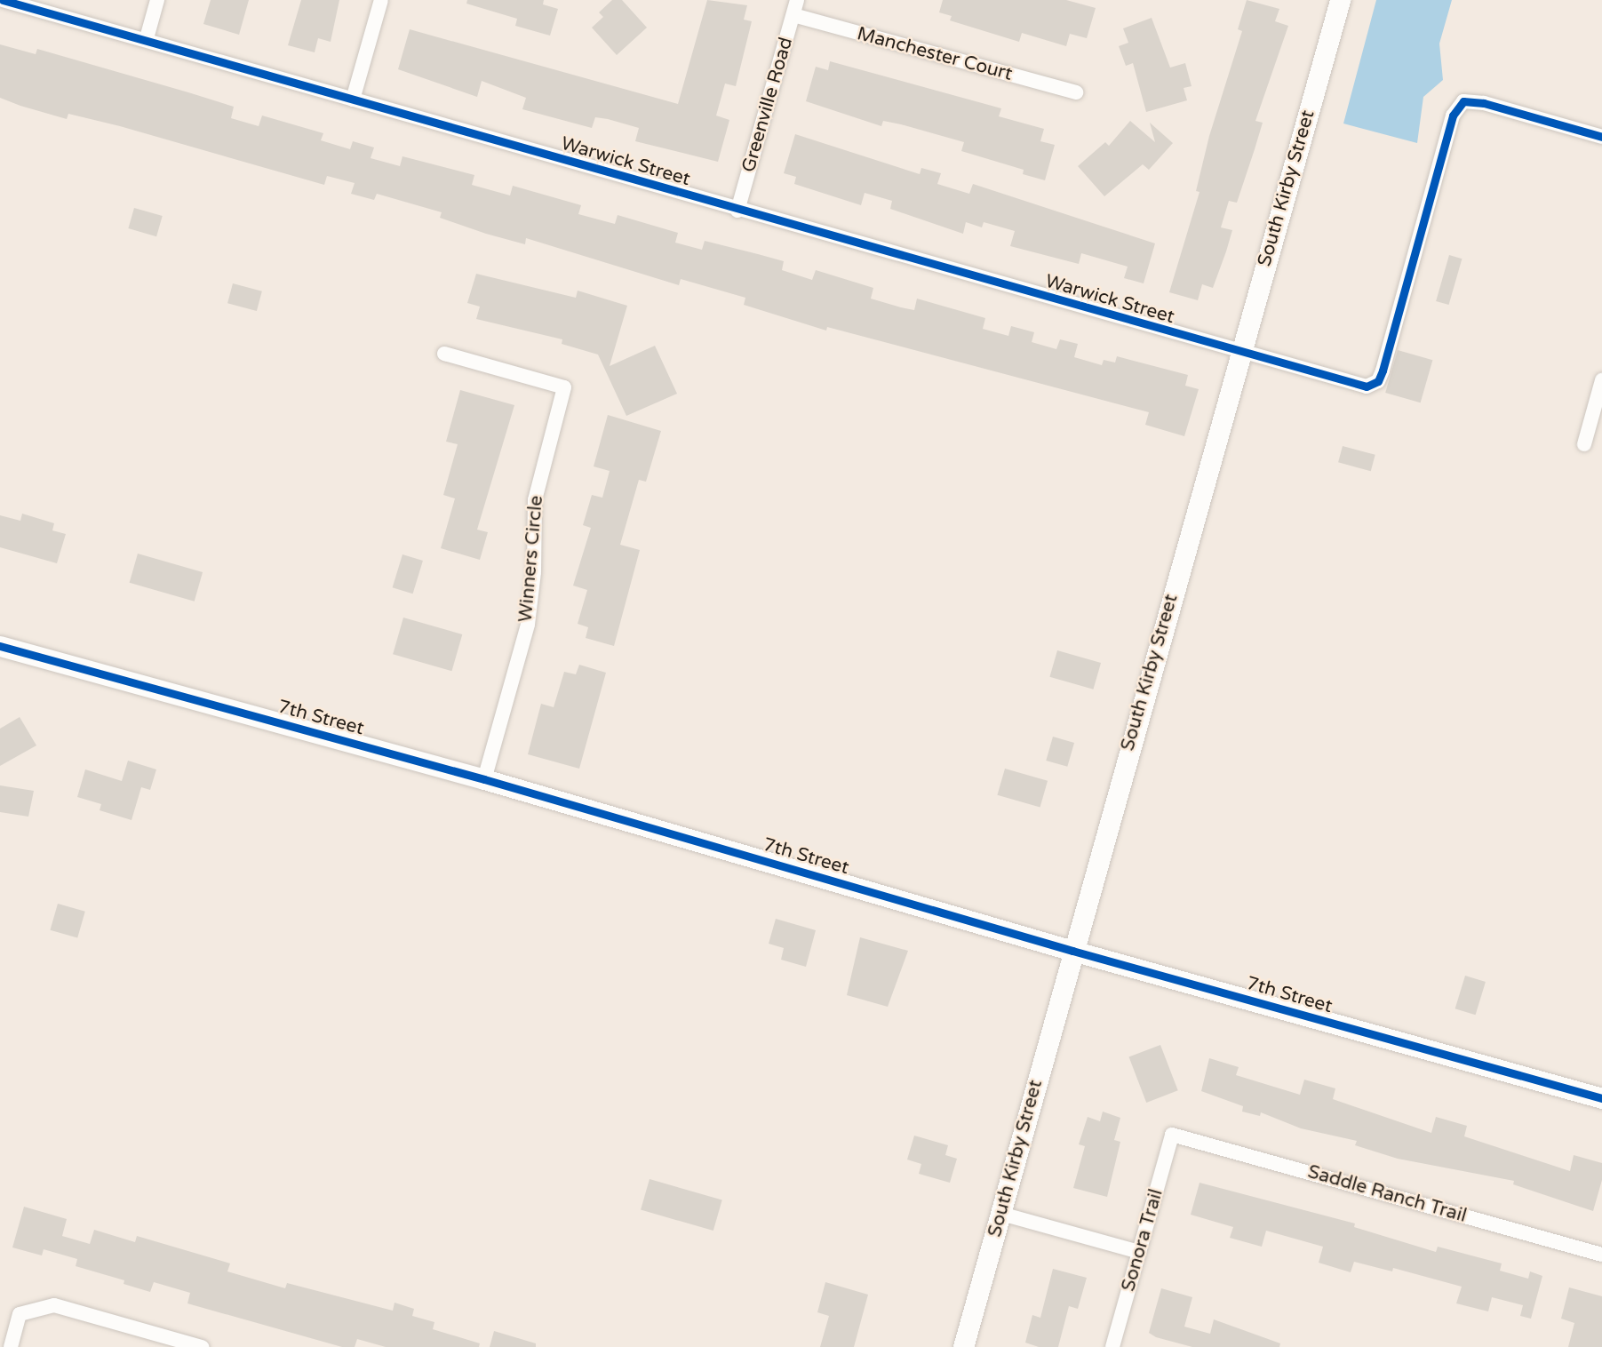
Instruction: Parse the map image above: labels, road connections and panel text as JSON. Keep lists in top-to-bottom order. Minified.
{"streets":{"street":["Manchester Court","Greenville Road","Warwick Street","South Kirby Street","Winners Circle","7th Street","Saddle Ranch Trail","Sonora Trail"]},"crossings":[["Manchester Court","Greenville Road"],["Greenville Road","Warwick Street"],["Warwick Street","South Kirby Street"],["South Kirby Street","7th Street"],["Winners Circle","7th Street"],["Saddle Ranch Trail","Sonora Trail"]]}
